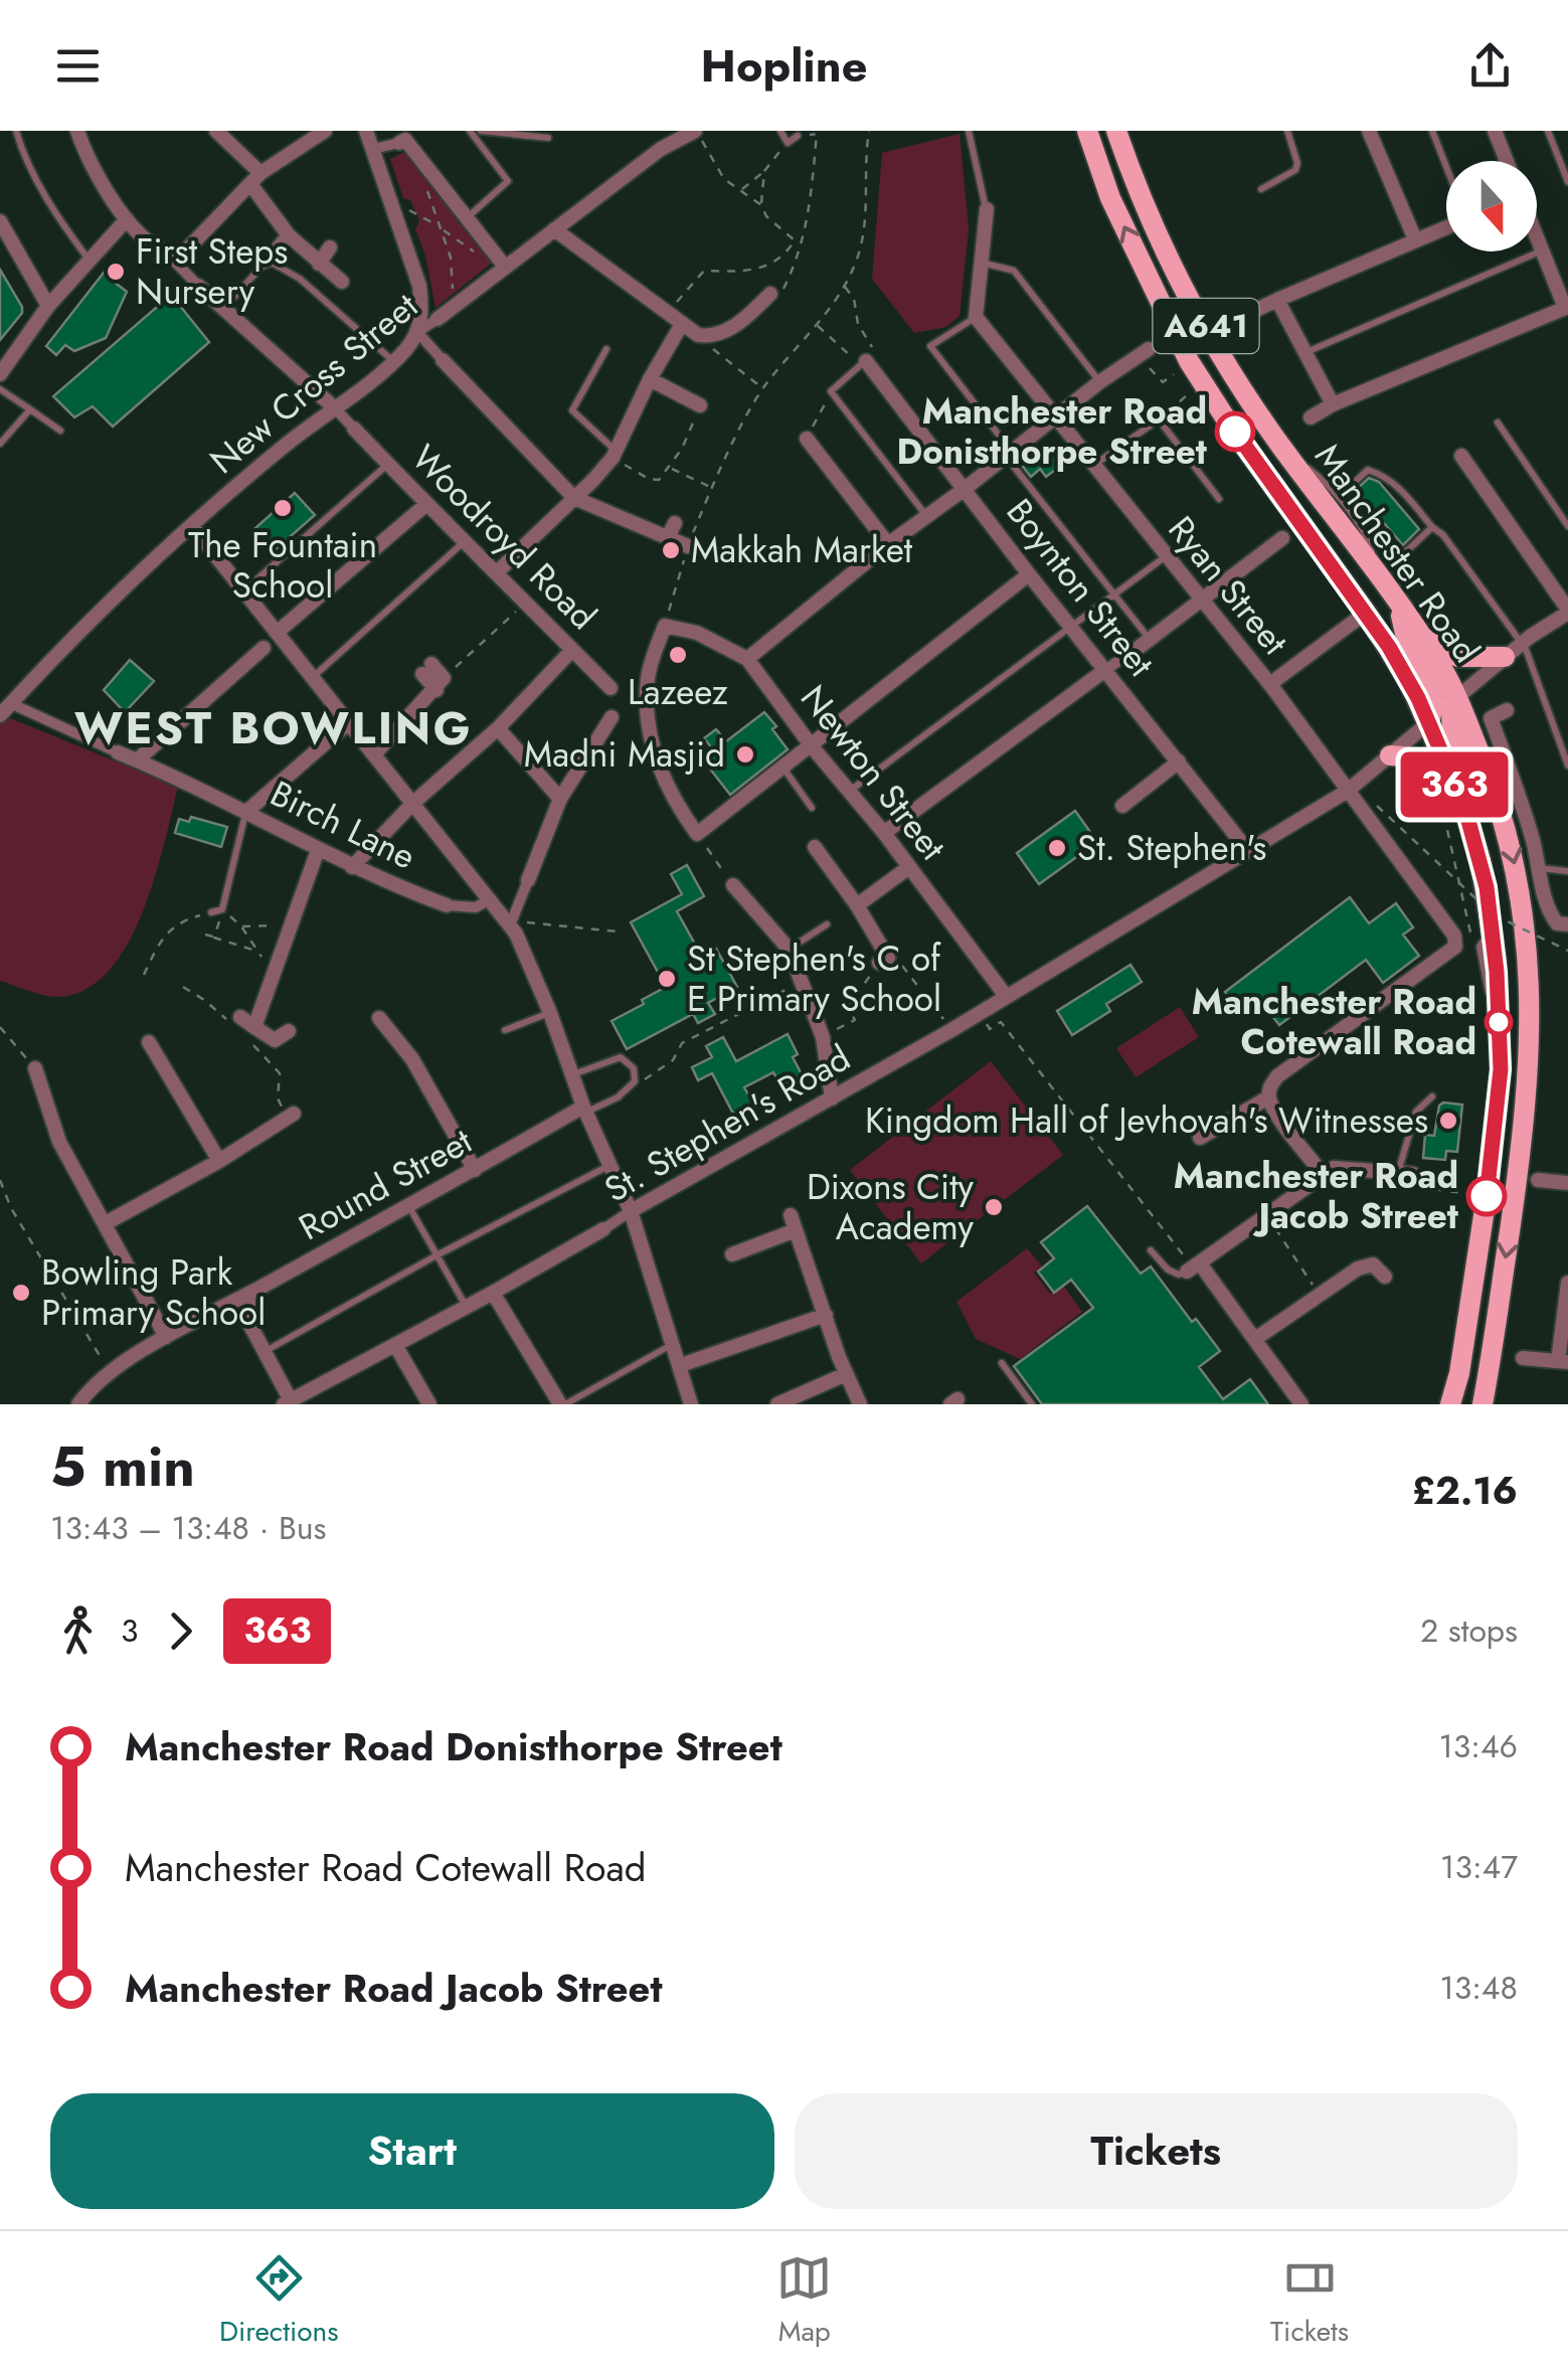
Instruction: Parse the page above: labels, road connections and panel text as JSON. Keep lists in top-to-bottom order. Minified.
{"streets":{"main road":["A641","Manchester Road"],"street":["New Cross Street","Woodroyd Road","Ryan Street","Boynton Street","Newton Street","Birch Lane","St. Stephen's Road","Round Street"]},"crossings":[["Manchester Road","St. Stephen's Road"],["Ryan Street","St. Stephen's Road"],["Boynton Street","St. Stephen's Road"],["Newton Street","St. Stephen's Road"]],"districts":["WEST BOWLING"],"places":["First Steps Nursery","Manchester Road Donisthorpe Street","The Fountain School","Makkah Market","Lazeez","Madni Masjid","St. Stephen's","St Stephen's C of E Primary School","Manchester Road Cotewall Road","Kingdom Hall of Jevhovah's Witnesses","Manchester Road Jacob Street","Dixons City Academy","Bowling Park Primary School"],"lines":["bus line 363"],"north":"bottom","page":{"header":"Hopline","on_map":"363","heading":["5 min","13:43 – 13:48 · Bus","£2.16"],"legs":["3","363","2 stops"],"list":[{"name":"Manchester Road Donisthorpe Street","value":"13:46"},{"name":"Manchester Road Cotewall Road","value":"13:47"},{"name":"Manchester Road Jacob Street","value":"13:48"}],"buttons":["Start","Tickets"],"tabs":["Directions","Map","Tickets"]}}
